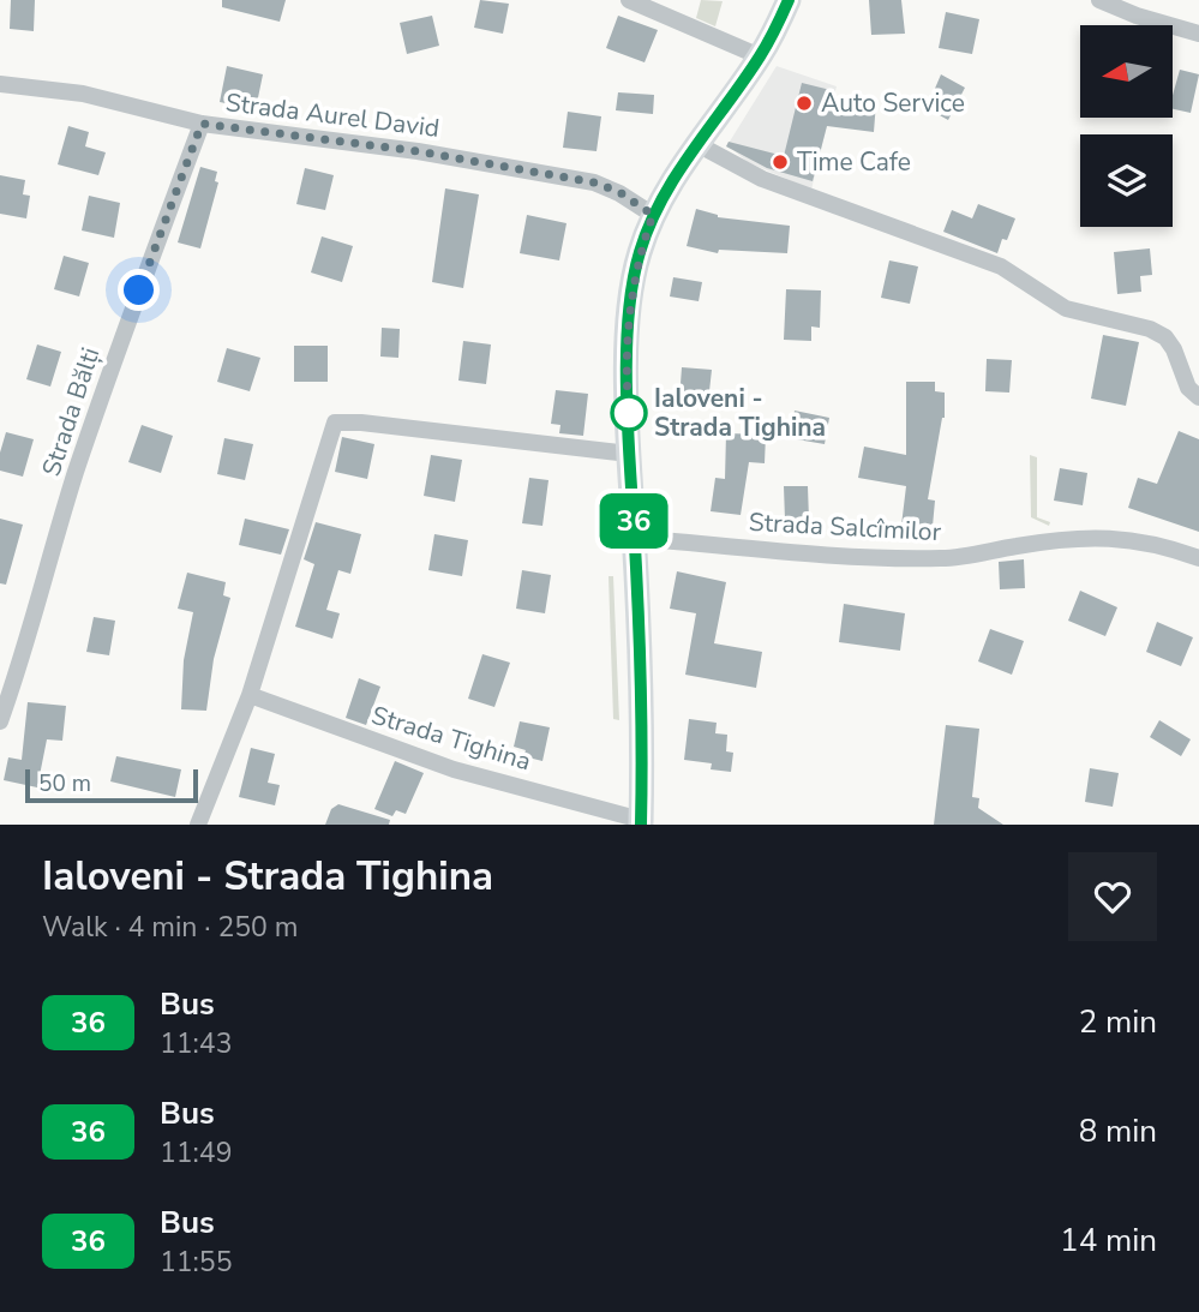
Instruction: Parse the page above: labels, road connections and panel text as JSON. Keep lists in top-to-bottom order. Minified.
{"streets":{"street":["Strada Aurel David","Strada Bălți","Strada Salcîmilor","Strada Tighina"]},"crossings":[["Strada Aurel David","Strada Bălți"]],"places":["Auto Service","Time Cafe","Ialoveni - Strada Tighina"],"lines":["bus line 36"],"scale_bar":"50 m","north":"left","page":{"on_map":"36","scale":"50 m","heading":["Ialoveni - Strada Tighina","Walk · 4 min · 250 m"],"list":[{"mark":"36","name":"Bus","note":"11:43","value":"2 min"},{"mark":"36","name":"Bus","note":"11:49","value":"8 min"},{"mark":"36","name":"Bus","note":"11:55","value":"14 min"}]}}
